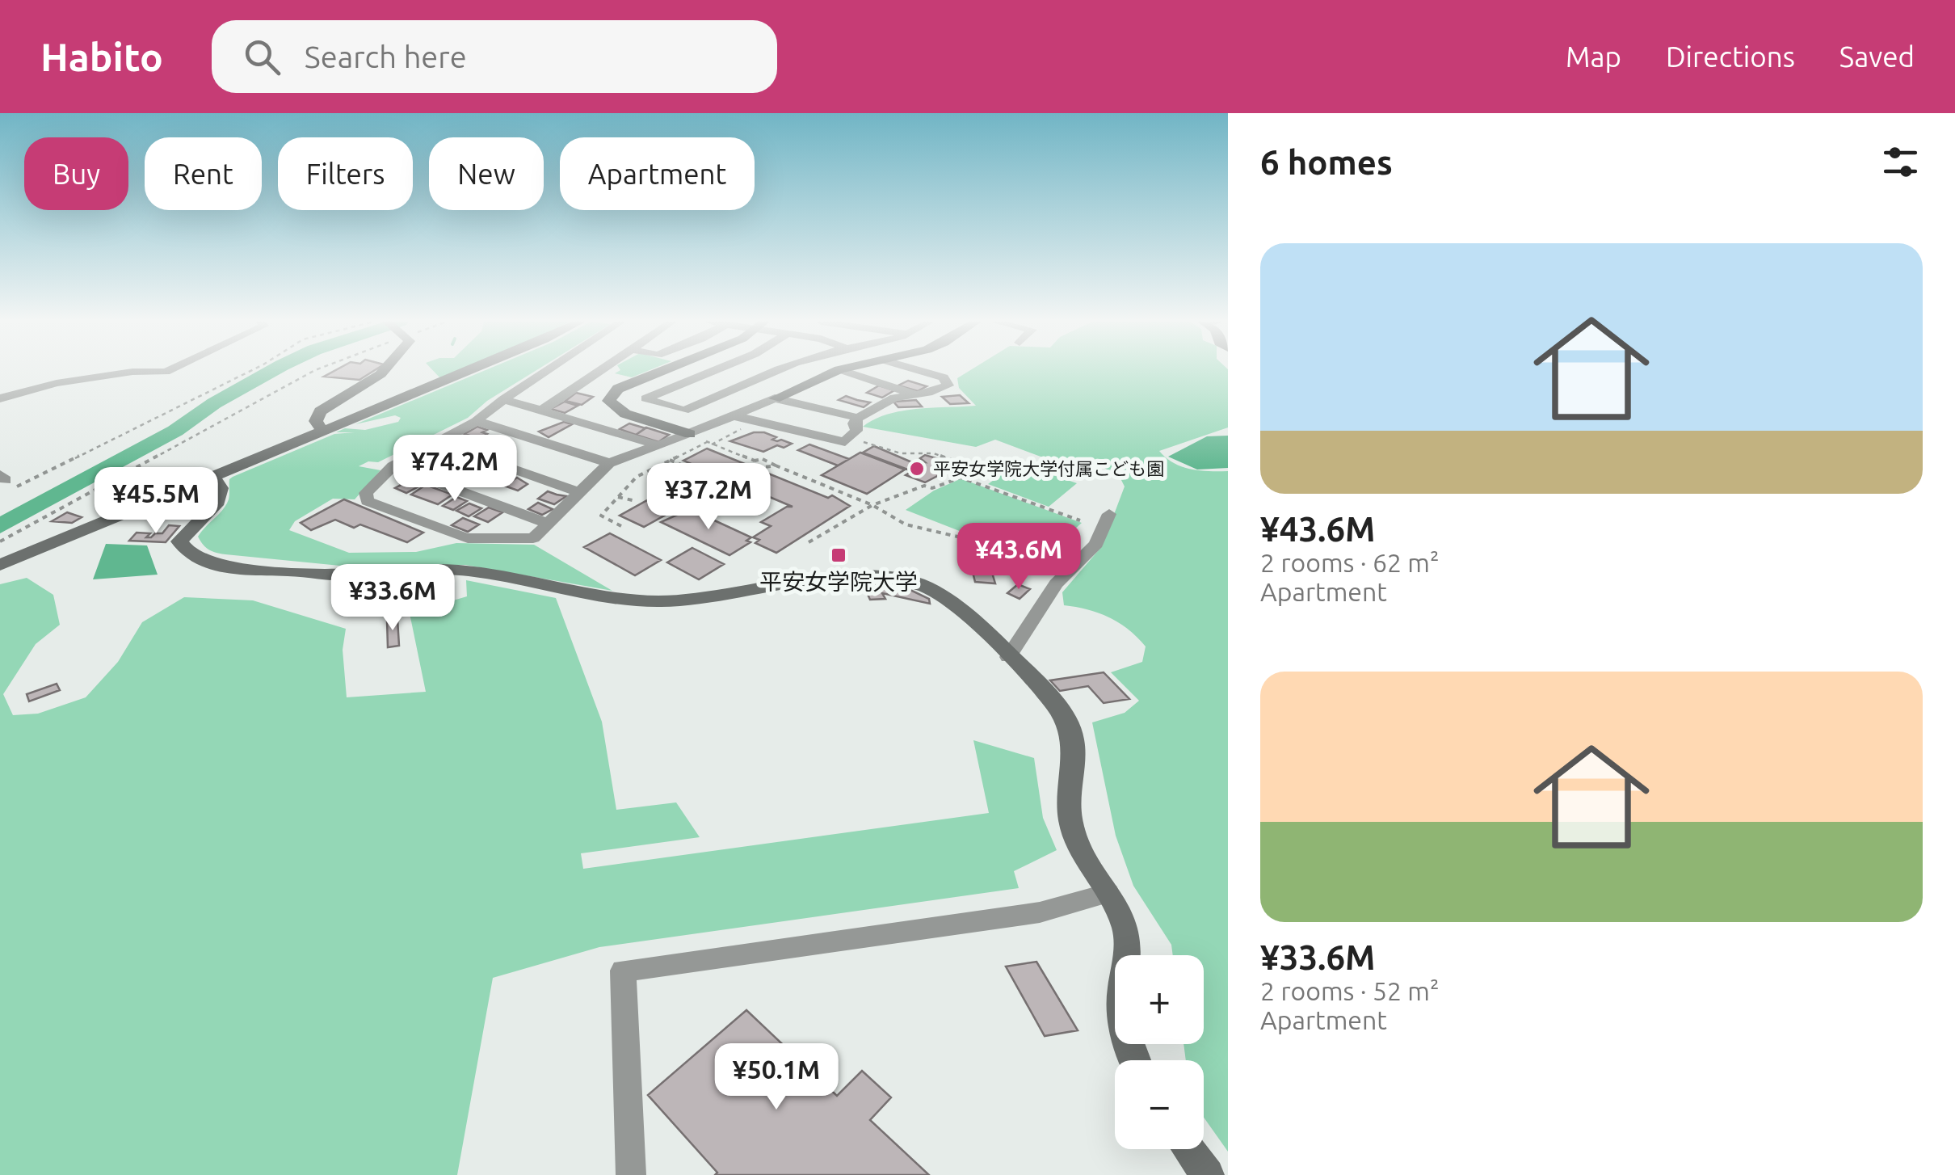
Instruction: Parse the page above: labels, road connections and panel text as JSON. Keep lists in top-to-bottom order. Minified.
{"places":{"other":["平安女学院大学付属こども園"],"transit":["平安女学院大学"]},"page":{"header":"Habito","search":"Search here","nav":["Map","Directions","Saved"],"heading":"6 homes","chip":["Buy","Rent","Filters","New","Apartment"],"list":[{"name":"¥43.6M","note":"2 rooms · 62 m² · Apartment"},{"name":"¥33.6M","note":"2 rooms · 52 m² · Apartment"}],"price":["¥74.2M","¥37.2M","¥45.5M","¥43.6M","¥33.6M","¥50.1M"],"map_buttons":["+","−"]}}
